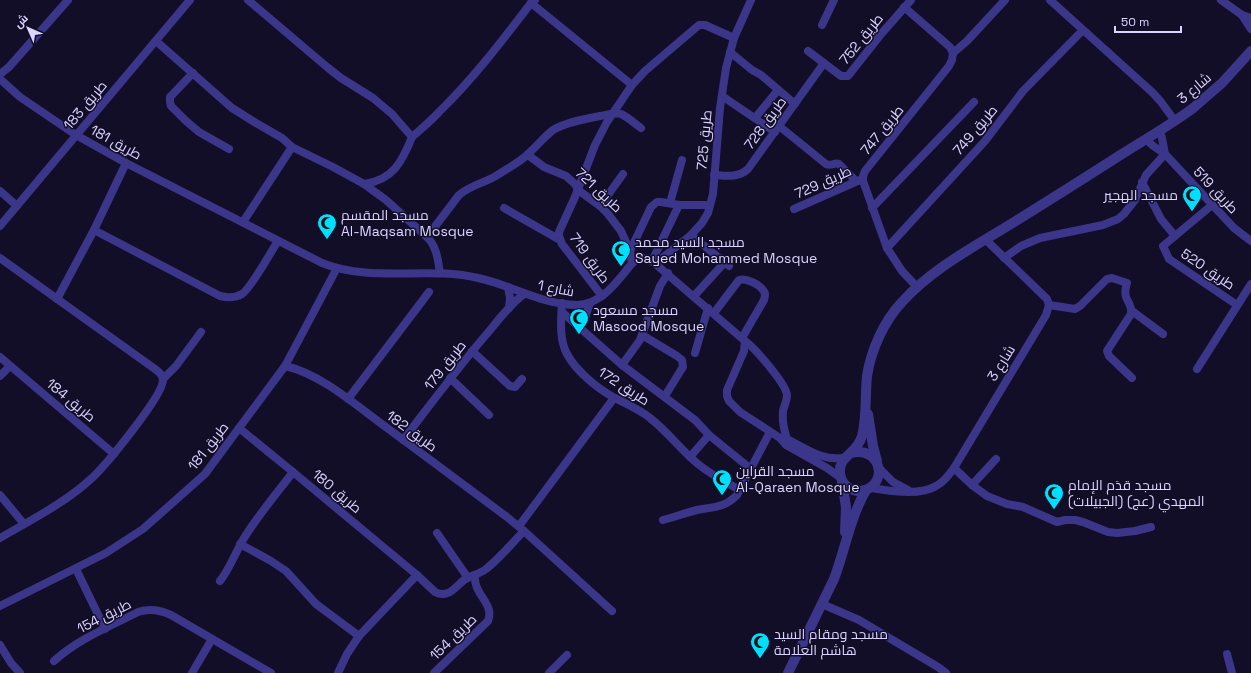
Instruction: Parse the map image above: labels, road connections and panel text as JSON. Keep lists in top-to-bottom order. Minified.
{"streets":{"street":["طريق 752","شارع 3","طريق 183","طريق 728","طريق 747","طريق 749","طريق 725","طريق 181","طريق 729","طريق 721","طريق 519","طريق 719","طريق 520","شارع 1","طريق 179","طريق 172","طريق 184","طريق 182","طريق 180","طريق 154"]},"crossings":[["طريق 752","طريق 728"],["شارع 3","طريق 519"],["طريق 183","طريق 181"],["طريق 728","طريق 725"],["طريق 747","طريق 729"],["طريق 725","طريق 719"],["طريق 181","شارع 1"],["طريق 181","طريق 182"],["طريق 181","طريق 180"],["طريق 721","طريق 719"],["طريق 721","شارع 1"],["طريق 519","طريق 520"],["طريق 719","شارع 1"],["شارع 1","طريق 179"],["شارع 1","طريق 172"],["طريق 179","طريق 182"],["طريق 182","طريق 180"],["طريق 180","طريق 154"]],"places":{"mosque":["مسجد الهجير","مسجد المقسم Al-Maqsam Mosque","مسجد السيد محمد Sayed Mohammed Mosque","مسجد مسعود Masood Mosque","مسجد القراين Al-Qaraen Mosque","مسجد قدَم الإمام المهدي (عج) (الجبيلات)","مسجد ومقام السيد هاشم العلامة"]},"scale_bar":"50 m","north":"top left"}
